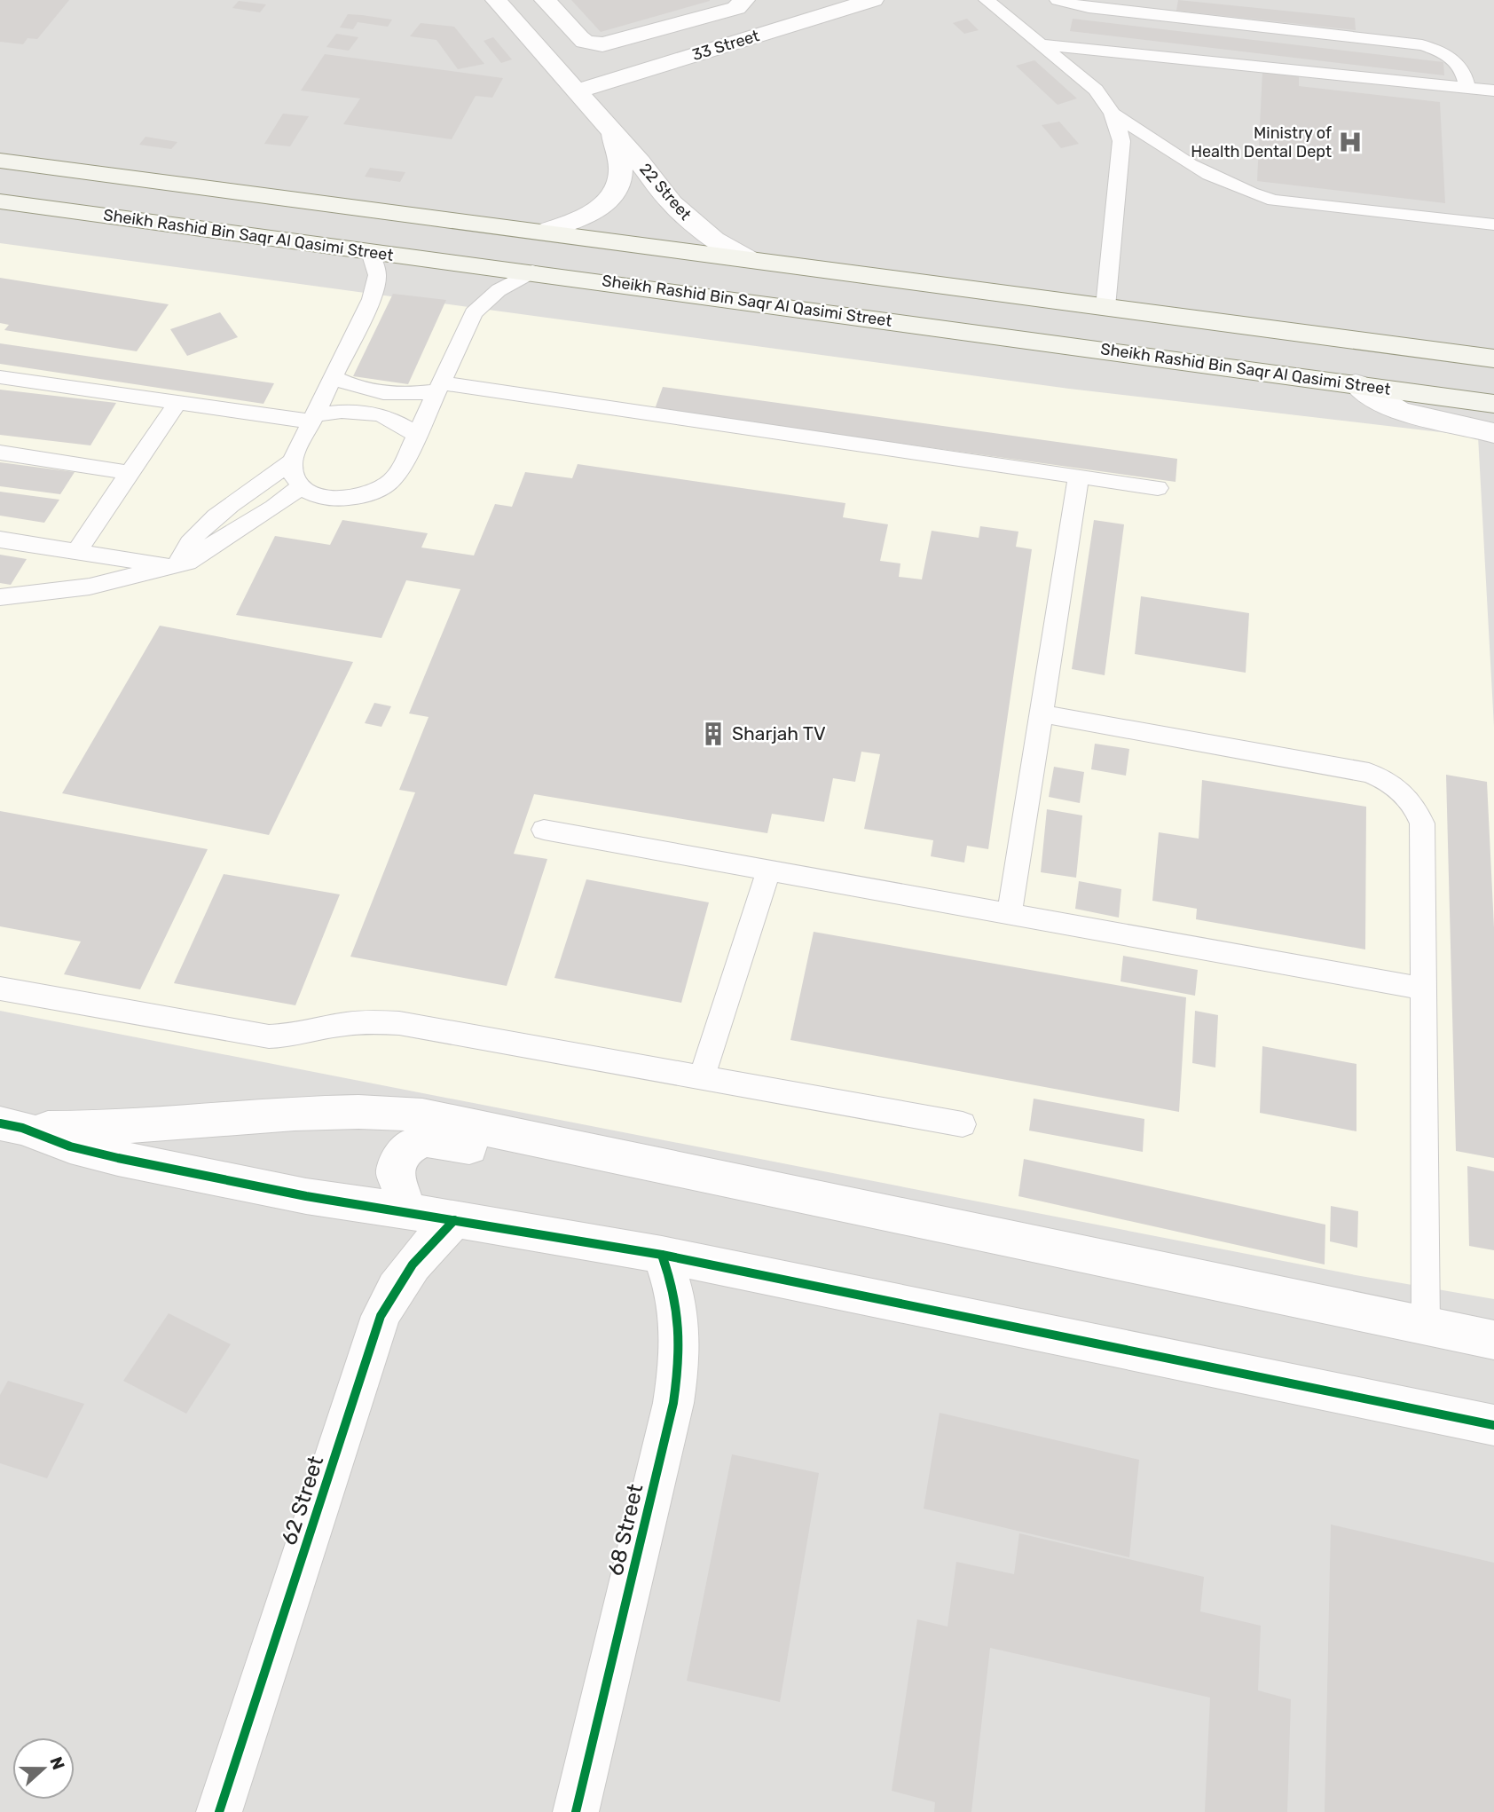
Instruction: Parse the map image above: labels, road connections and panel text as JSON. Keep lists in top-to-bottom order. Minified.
{"streets":{"main road":["Sheikh Rashid Bin Saqr Al Qasimi Street"],"street":["33 Street","22 Street","62 Street","68 Street"]},"crossings":[["33 Street","22 Street"]],"places":{"hospital":["Ministry of Health Dental Dept"],"building":["Sharjah TV"]},"north":"right"}
